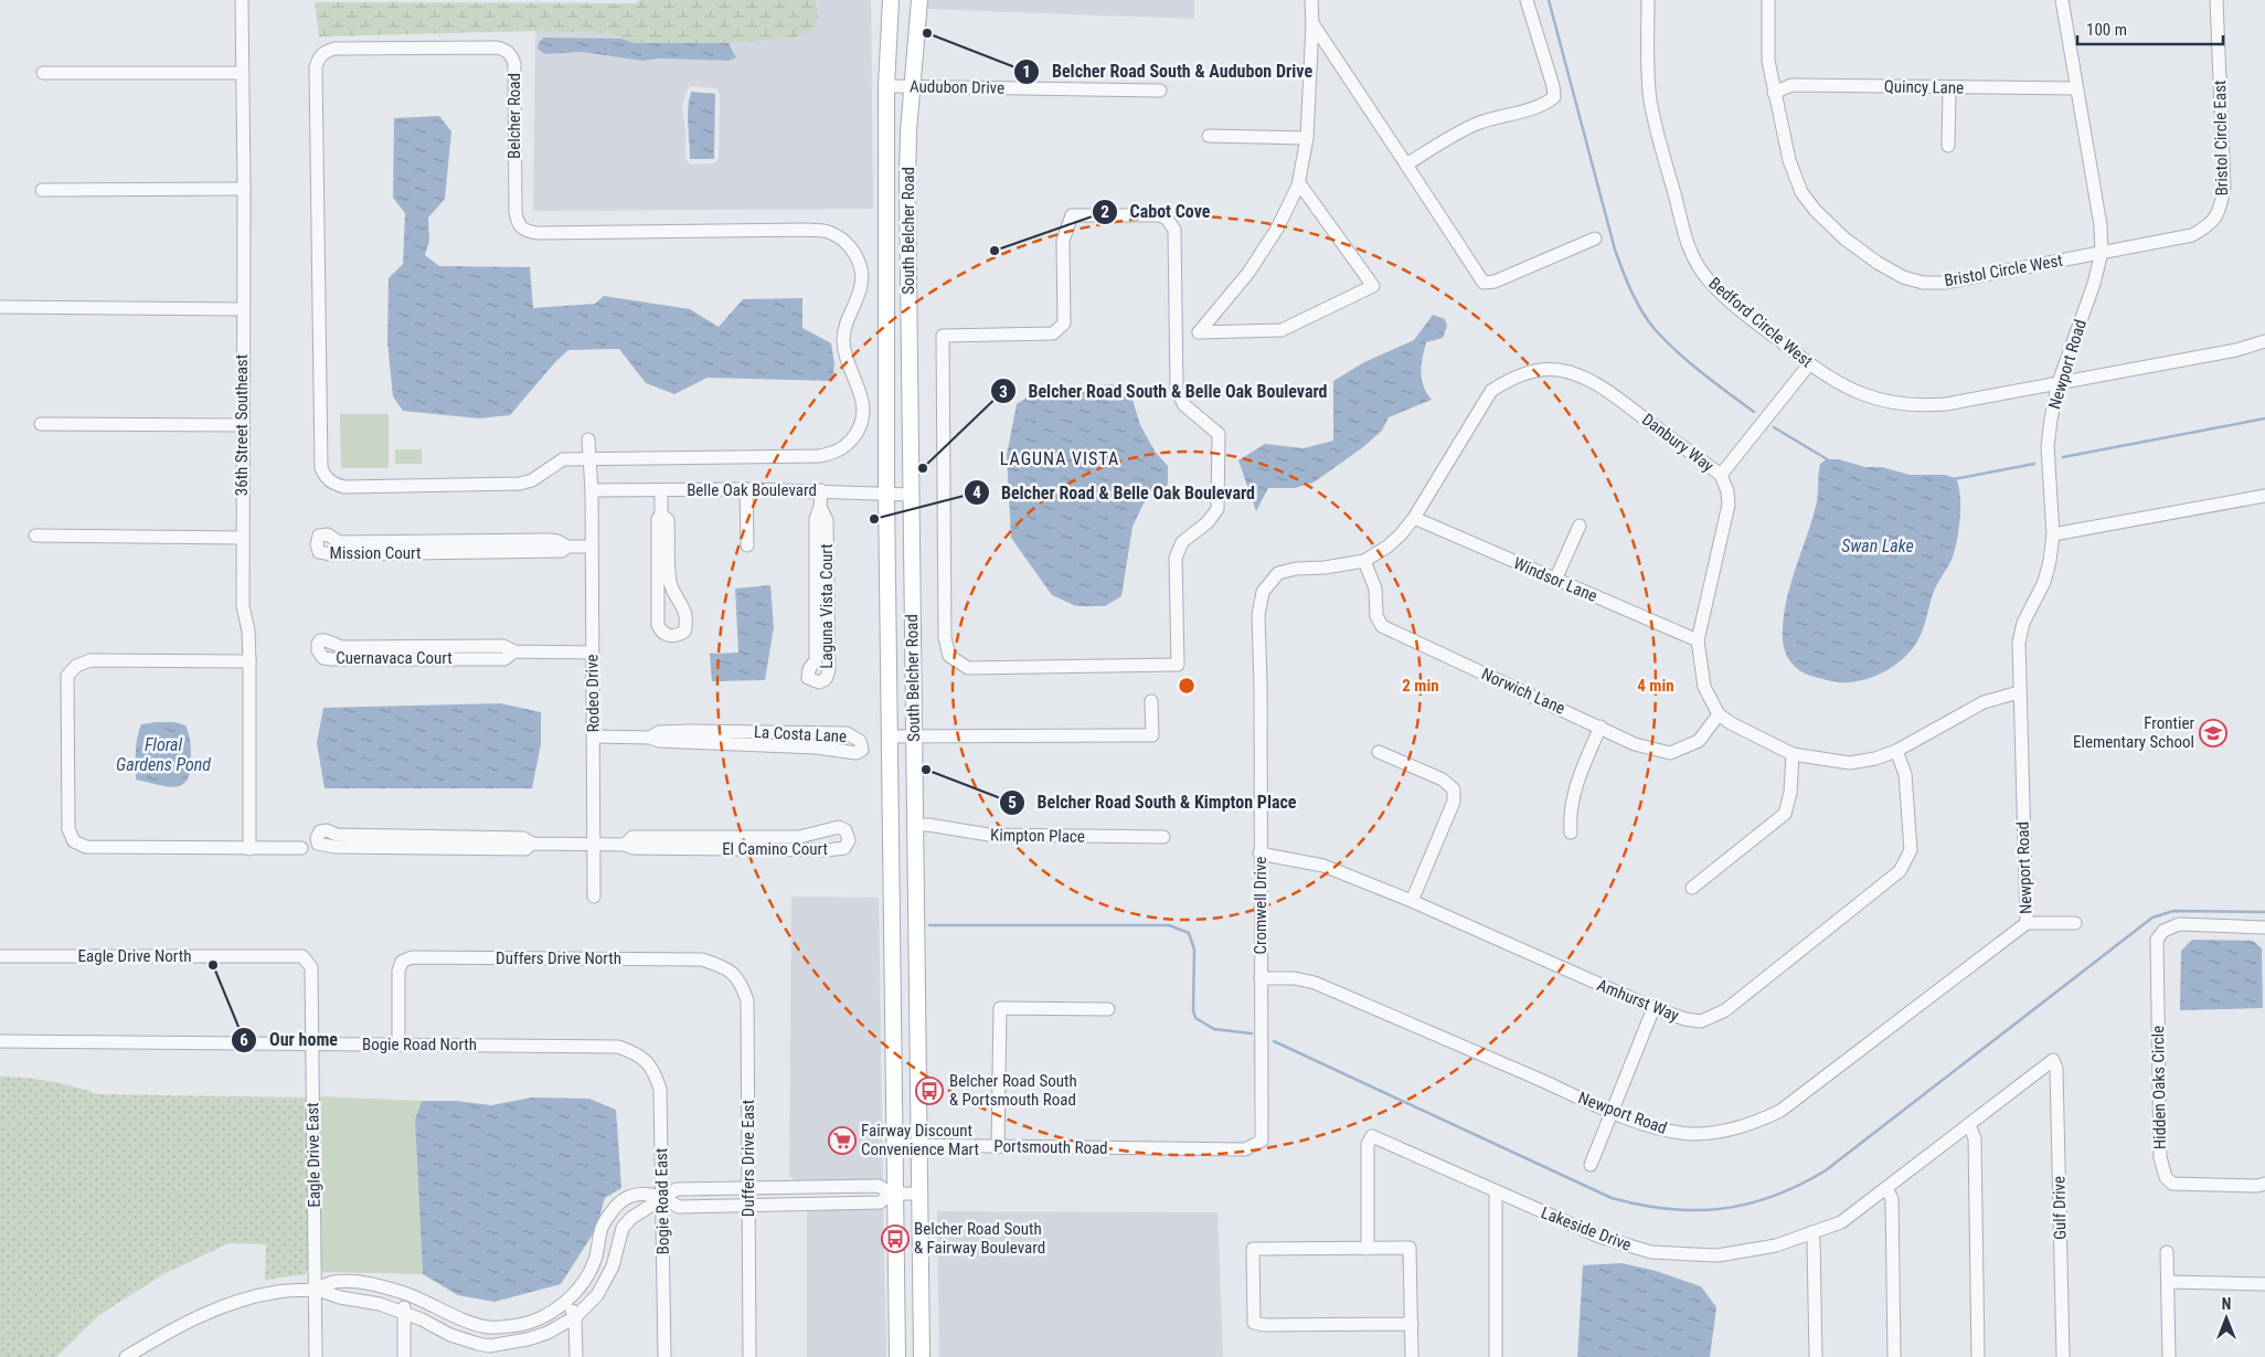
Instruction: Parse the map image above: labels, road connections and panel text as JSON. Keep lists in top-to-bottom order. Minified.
{"streets":{"main road":["South Belcher Road"],"street":["Audubon Drive","Quincy Lane","Belcher Road","Bristol Circle East","Bristol Circle West","Bedford Circle West","Newport Road","36th Street Southeast","Danbury Way","Belle Oak Boulevard","Mission Court","Windsor Lane","Laguna Vista Court","Cuernavaca Court","Norwich Lane","Rodeo Drive","La Costa Lane","Kimpton Place","El Camino Court","Cromwell Drive","Eagle Drive North","Duffers Drive North","Amhurst Way","Bogie Road North","Hidden Oaks Circle","Portsmouth Road","Eagle Drive East","Duffers Drive East","Bogie Road East","Gulf Drive","Lakeside Drive"]},"crossings":[["Audubon Drive","South Belcher Road"],["Quincy Lane","Bristol Circle West"],["Quincy Lane","Newport Road"],["Bristol Circle East","Bristol Circle West"],["Bristol Circle East","Newport Road"],["South Belcher Road","Belle Oak Boulevard"],["South Belcher Road","Kimpton Place"],["South Belcher Road","Portsmouth Road"],["Bristol Circle West","Newport Road"],["Bedford Circle West","Newport Road"],["Newport Road","Cromwell Drive"],["Danbury Way","Windsor Lane"],["Danbury Way","Norwich Lane"],["Danbury Way","Cromwell Drive"],["Belle Oak Boulevard","Laguna Vista Court"],["Belle Oak Boulevard","Rodeo Drive"],["Mission Court","Rodeo Drive"],["Cuernavaca Court","Rodeo Drive"],["Rodeo Drive","La Costa Lane"],["Rodeo Drive","El Camino Court"],["Cromwell Drive","Amhurst Way"],["Cromwell Drive","Portsmouth Road"],["Eagle Drive North","Eagle Drive East"],["Duffers Drive North","Bogie Road North"],["Duffers Drive North","Duffers Drive East"],["Bogie Road North","Eagle Drive East"],["Bogie Road North","Bogie Road East"],["Gulf Drive","Lakeside Drive"]],"districts":["LAGUNA VISTA"],"water":["Swan Lake","Floral Gardens Pond"],"places":{"other":["Belcher Road South & Audubon Drive","Cabot Cove","Belcher Road South & Belle Oak Boulevard","Belcher Road & Belle Oak Boulevard","Belcher Road South & Kimpton Place","Our home"],"school or university":["Frontier Elementary School"],"bus stop":["Belcher Road South & Portsmouth Road","Belcher Road South & Fairway Boulevard"],"supermarket":["Fairway Discount Convenience Mart"]},"scale_bar":"100 m","north":"top","rings":["2 min","4 min"]}
